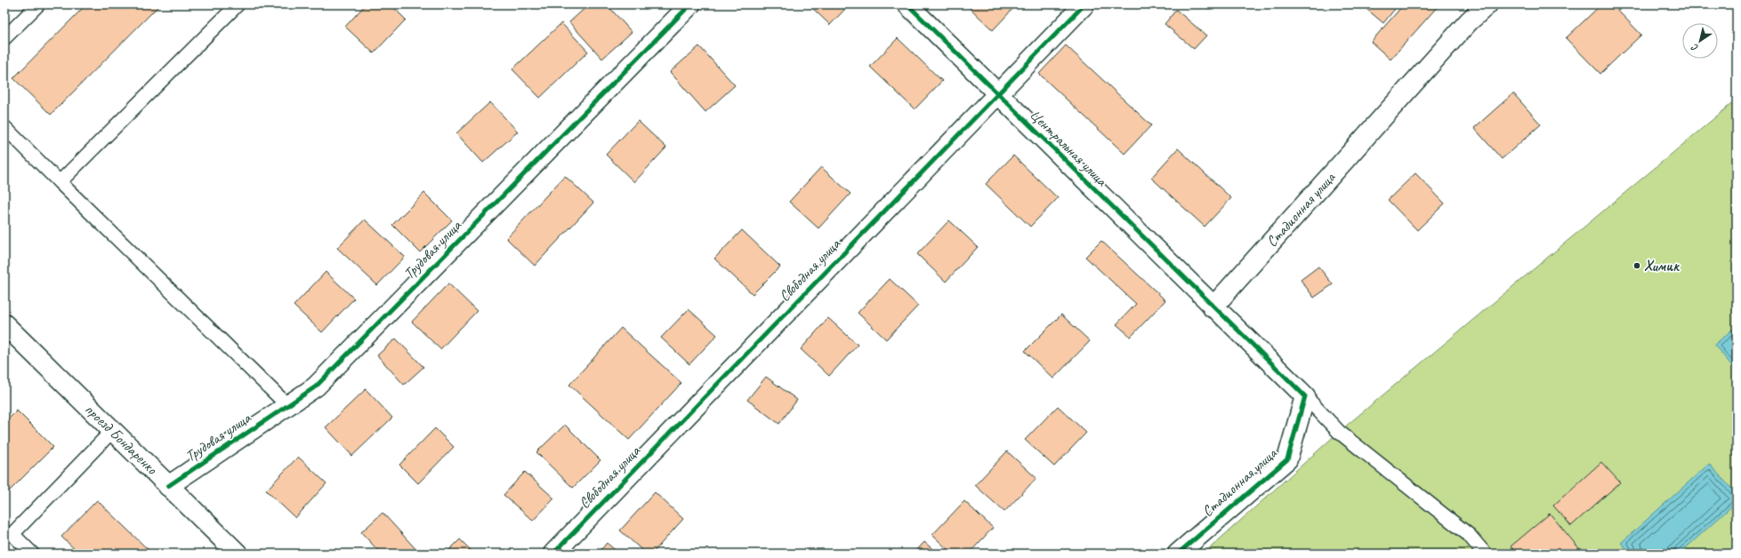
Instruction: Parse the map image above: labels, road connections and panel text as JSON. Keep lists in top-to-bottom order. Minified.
{"streets":{"street":["Центральная улица","Стадионная улица","Трудовая улица","Свободная улица","проезд Бондаренко"]},"crossings":[["Центральная улица","Стадионная улица"],["Центральная улица","Свободная улица"],["Трудовая улица","проезд Бондаренко"]],"places":["Химик"],"north":"bottom left"}
